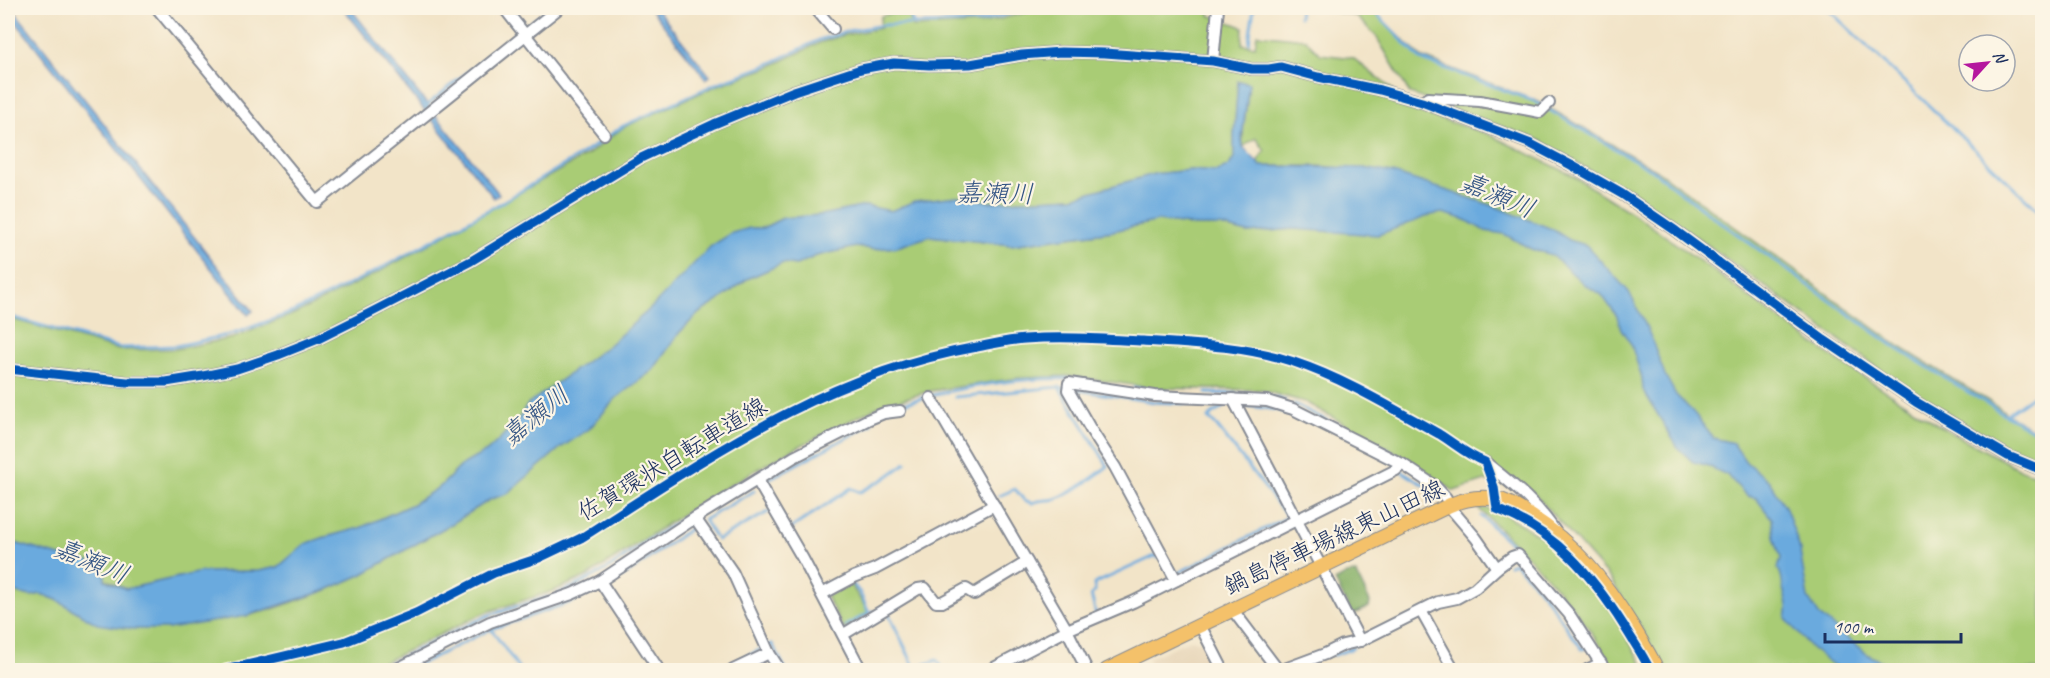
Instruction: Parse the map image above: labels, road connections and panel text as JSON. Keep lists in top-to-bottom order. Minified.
{"streets":{"main road":["鍋島停車場線東山田線"],"cycle path":["佐賀環状自転車道線"]},"water":["嘉瀬川"],"scale_bar":"100 m","north":"top right"}
